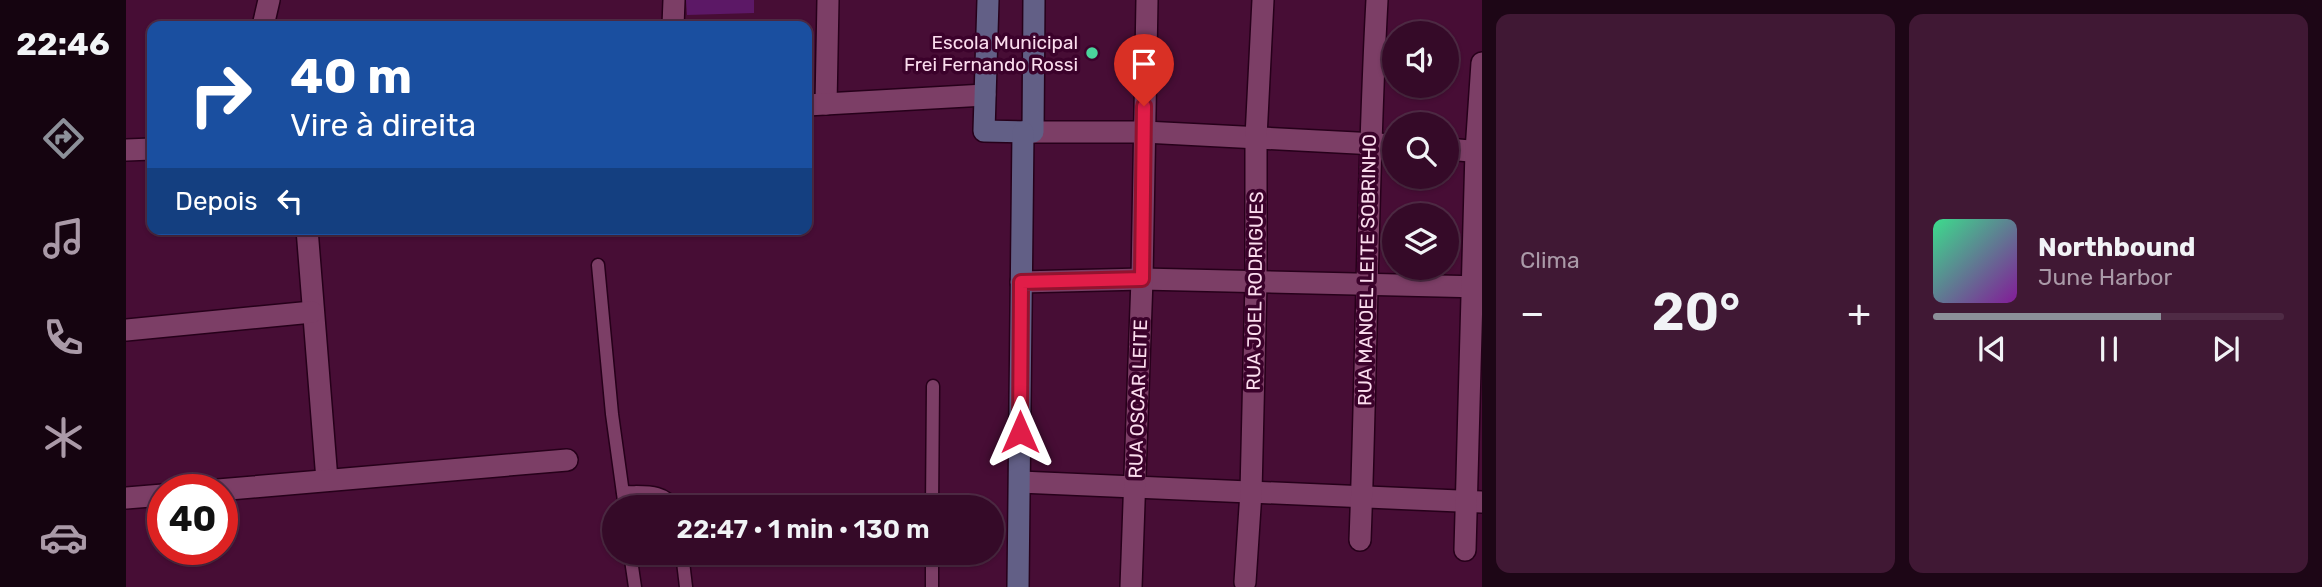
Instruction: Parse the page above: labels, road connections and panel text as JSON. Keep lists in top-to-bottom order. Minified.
{"streets":{"street":["RUA MANOEL LEITE SOBRINHO","RUA JOEL RODRIGUES","RUA OSCAR LEITE"]},"places":["Escola Municipal Frei Fernando Rossi"],"page":{"tabs":"22:46","tile":"Clima","turn":["40 m","Vire à direita"],"then":"Depois","song":["Northbound","June Harbor"],"heat":["−","20°","+"],"limit":"40","trip":"22:47 · 1 min · 130 m"}}
